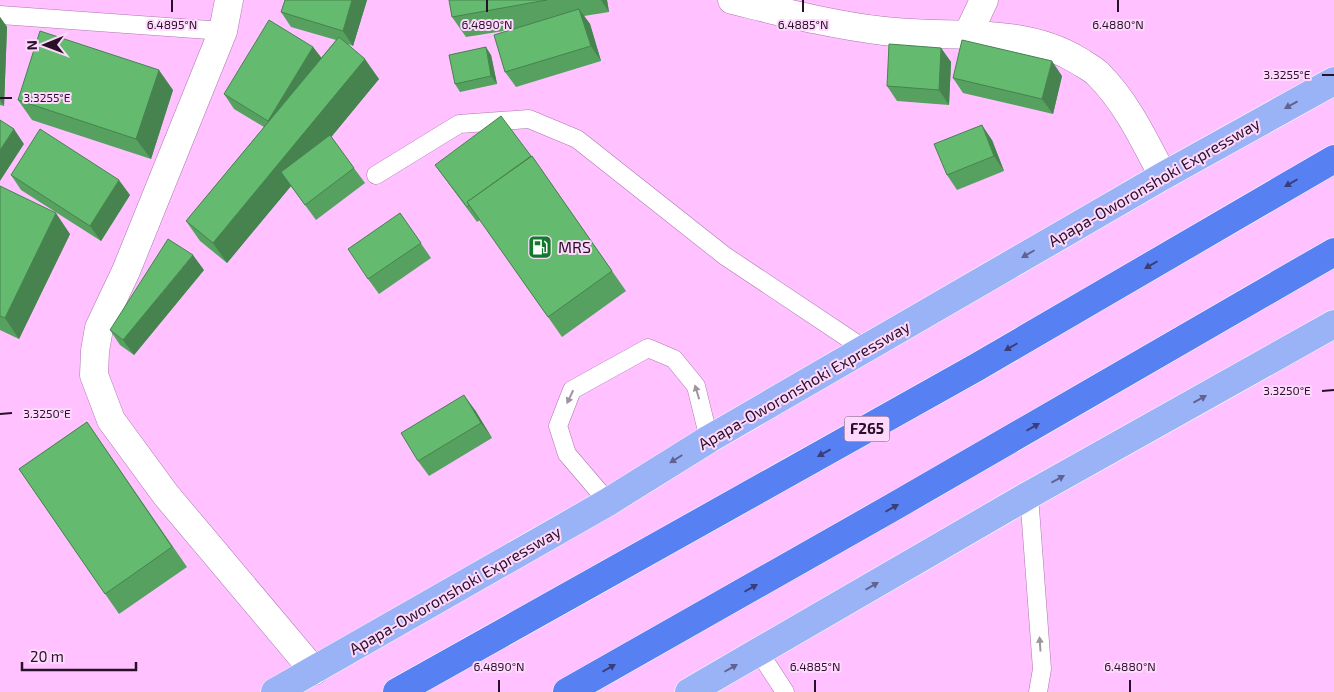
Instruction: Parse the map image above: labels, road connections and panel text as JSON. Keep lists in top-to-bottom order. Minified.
{"streets":{"highway":["F265"],"main road":["Apapa-Oworonshoki Expressway"]},"places":{"fuel station":["MRS"]},"scale_bar":"20 m","north":"left","coordinates":["6.4895°N","6.4890°N","6.4885°N","6.4880°N","3.3255°E","3.3250°E"]}
